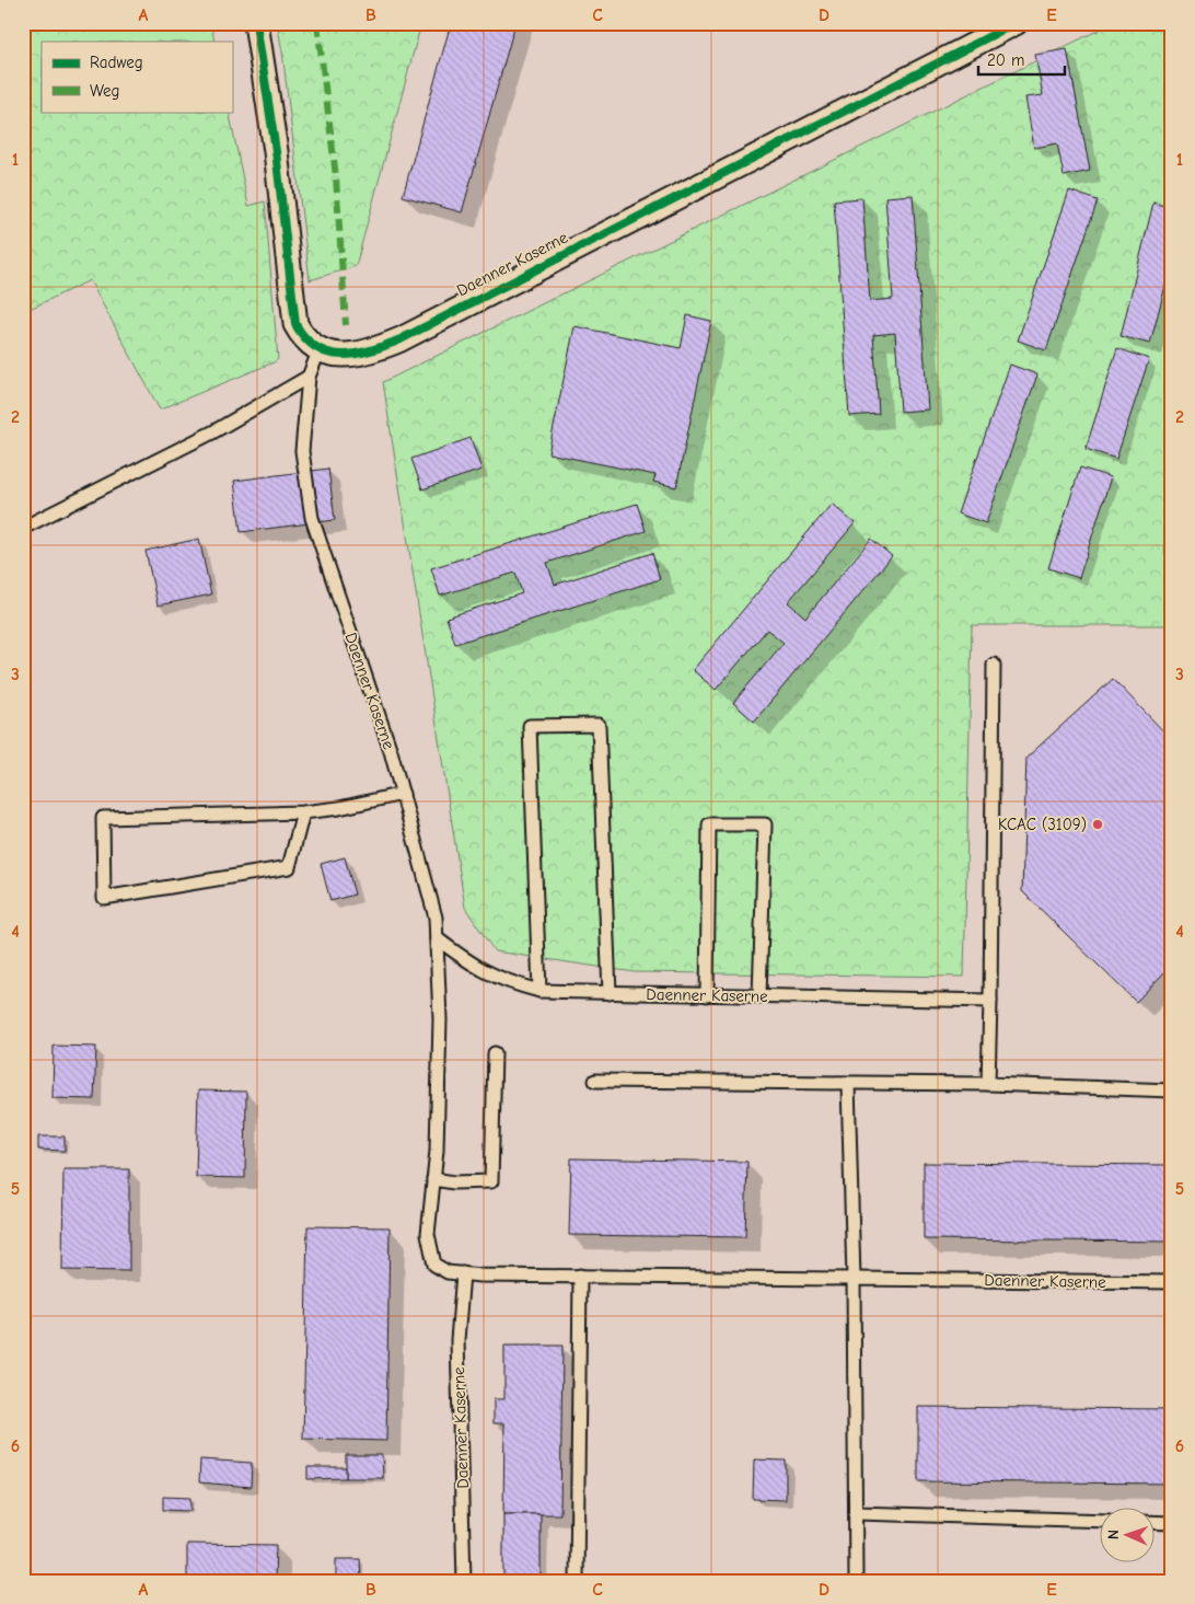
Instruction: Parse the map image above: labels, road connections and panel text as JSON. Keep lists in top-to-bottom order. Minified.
{"streets":{"street":["Daenner Kaserne"]},"places":["KCAC (3109)"],"legend":["Radweg","Weg"],"scale_bar":"20 m","north":"left","grid":{"columns":["A","B","C","D","E"],"rows":["1","2","3","4","5","6"]}}
